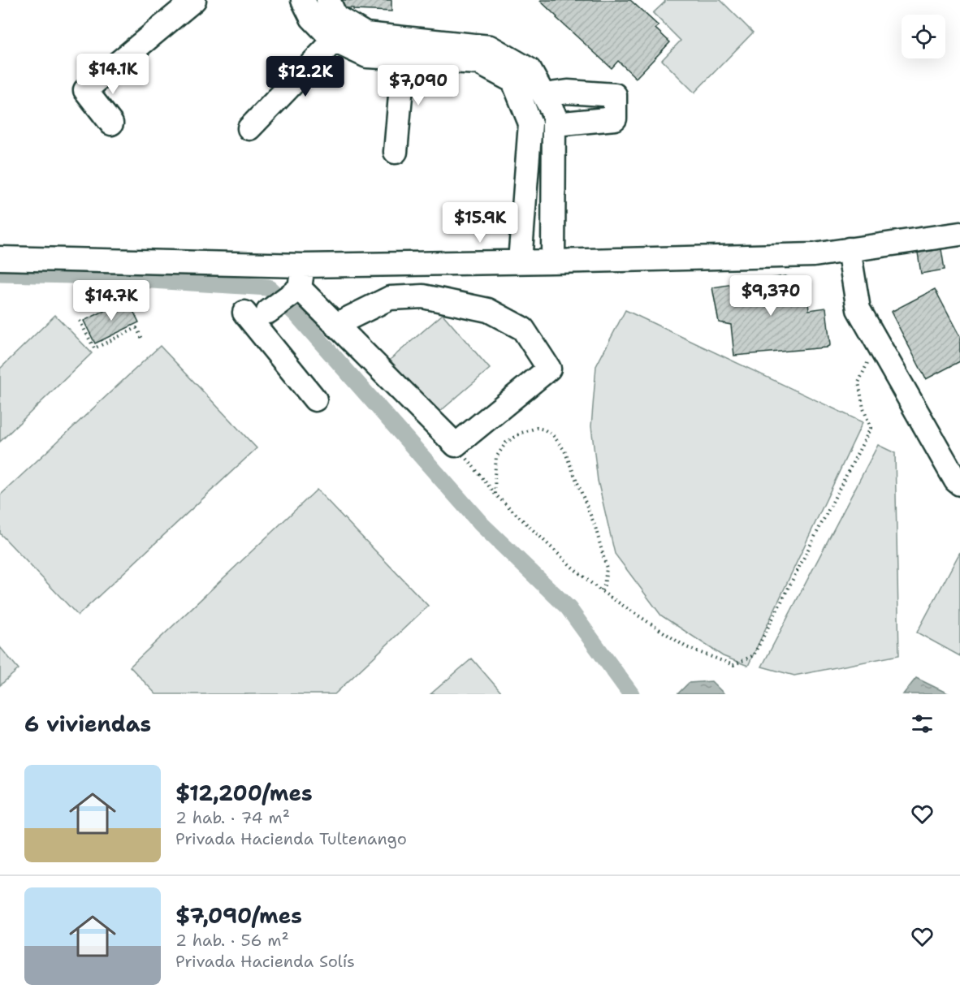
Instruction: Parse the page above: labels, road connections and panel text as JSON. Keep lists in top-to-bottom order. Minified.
{"page":{"price":["$14.1K","$12.2K","$7,090","$15.9K","$9,370","$14.7K"],"heading":"6 viviendas","list":[{"name":"$12,200/mes","note":"2 hab. · 74 m² · Privada Hacienda Tultenango"},{"name":"$7,090/mes","note":"2 hab. · 56 m² · Privada Hacienda Solís"}]}}
